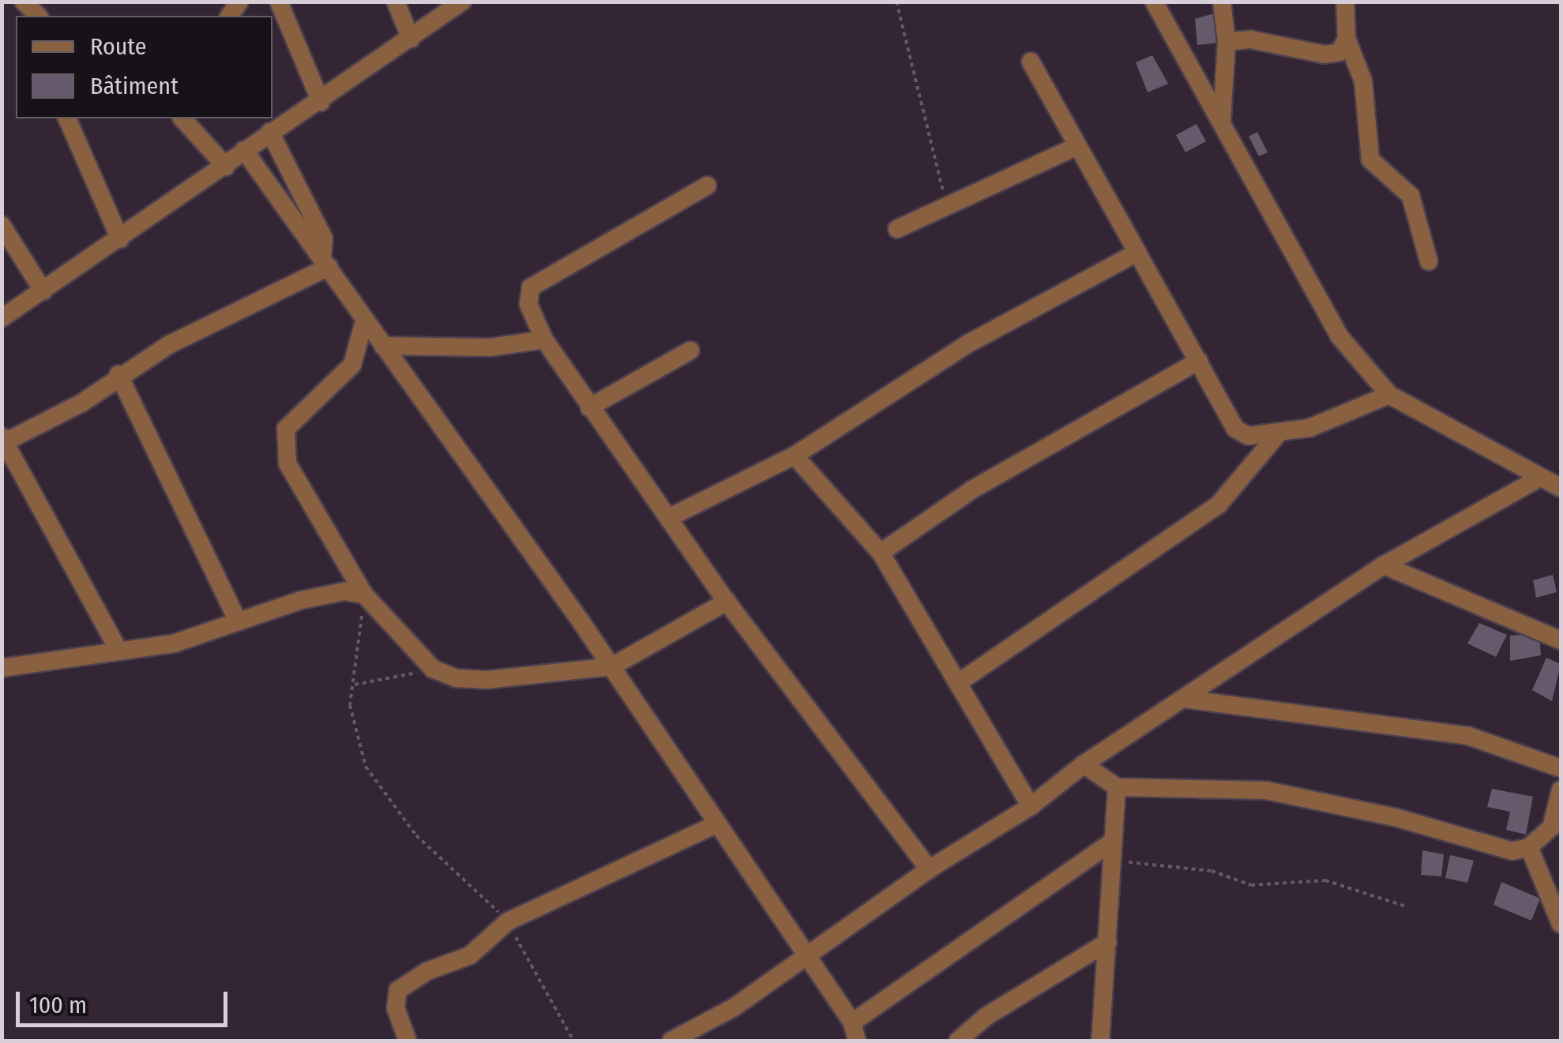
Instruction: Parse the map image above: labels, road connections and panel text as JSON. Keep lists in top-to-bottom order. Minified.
{"legend":["Route","Bâtiment"],"scale_bar":"100 m"}
